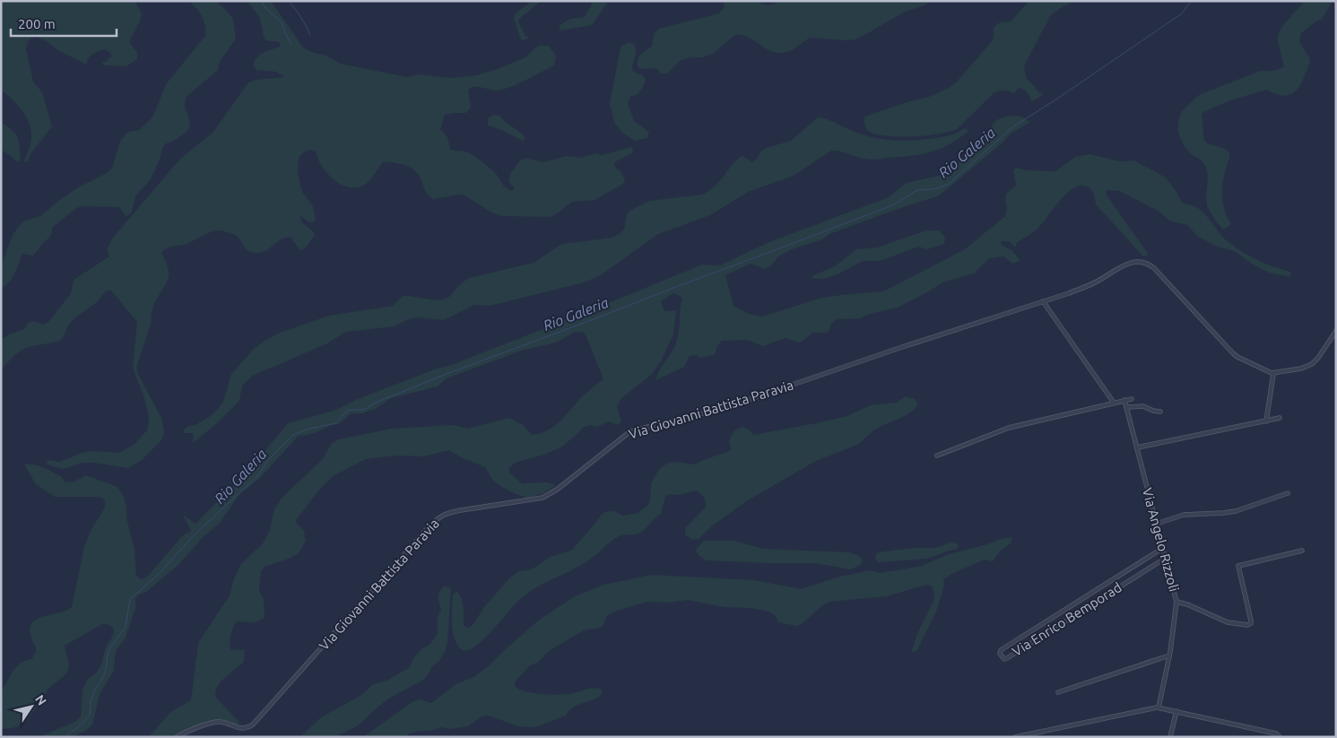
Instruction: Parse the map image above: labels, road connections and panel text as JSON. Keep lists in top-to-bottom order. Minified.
{"streets":{"street":["Via Giovanni Battista Paravia","Via Angelo Rizzoli","Via Enrico Bemporad"]},"crossings":[["Via Angelo Rizzoli","Via Enrico Bemporad"]],"water":["Rio Galeria"],"scale_bar":"200 m","north":"top right"}
